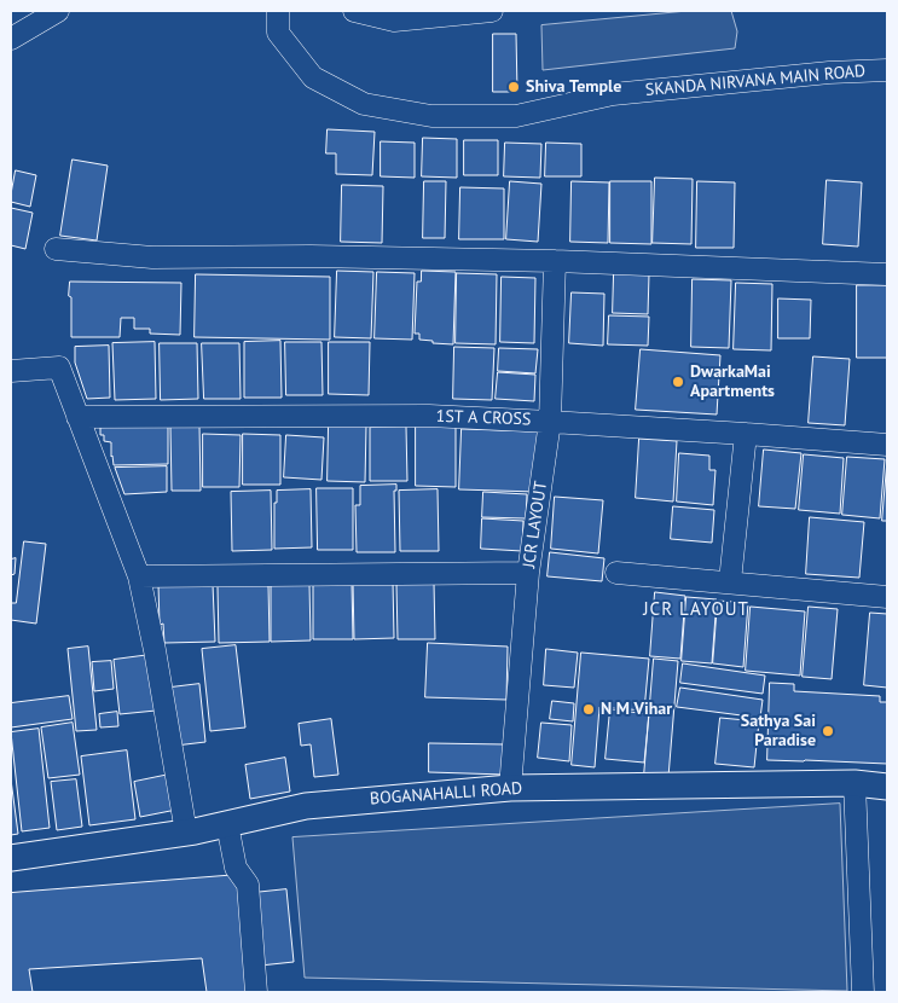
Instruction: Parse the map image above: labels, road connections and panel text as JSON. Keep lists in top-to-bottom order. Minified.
{"streets":{"street":["SKANDA NIRVANA MAIN ROAD","1ST A CROSS","JCR LAYOUT","BOGANAHALLI ROAD"]},"crossings":[["1ST A CROSS","JCR LAYOUT"],["JCR LAYOUT","BOGANAHALLI ROAD"]],"districts":["JCR LAYOUT"],"places":["Shiva Temple","DwarkaMai Apartments","N M Vihar","Sathya Sai Paradise"]}
